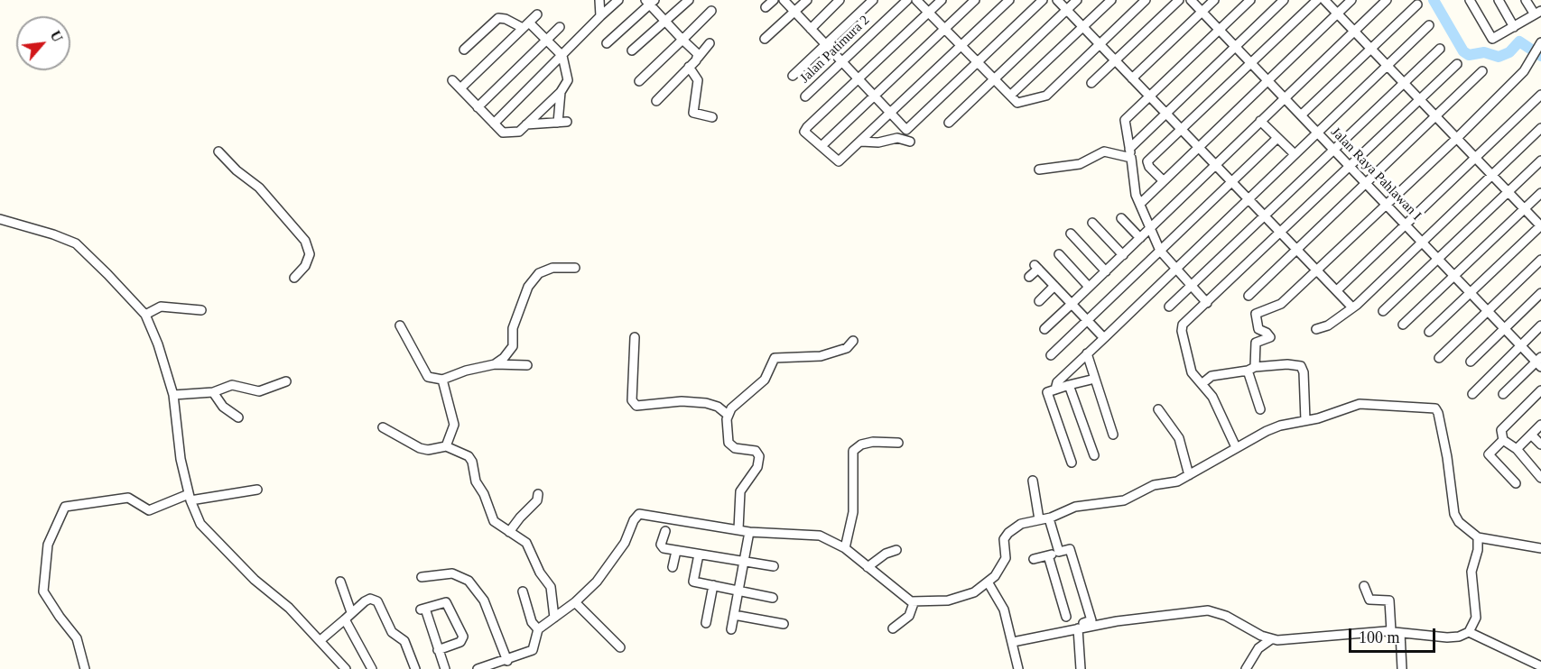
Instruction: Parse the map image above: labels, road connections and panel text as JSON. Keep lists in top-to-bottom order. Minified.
{"streets":{"street":["Jalan Patimura 2","Jalan Raya Pahlawan I"]},"scale_bar":"100 m","north":"top right"}
